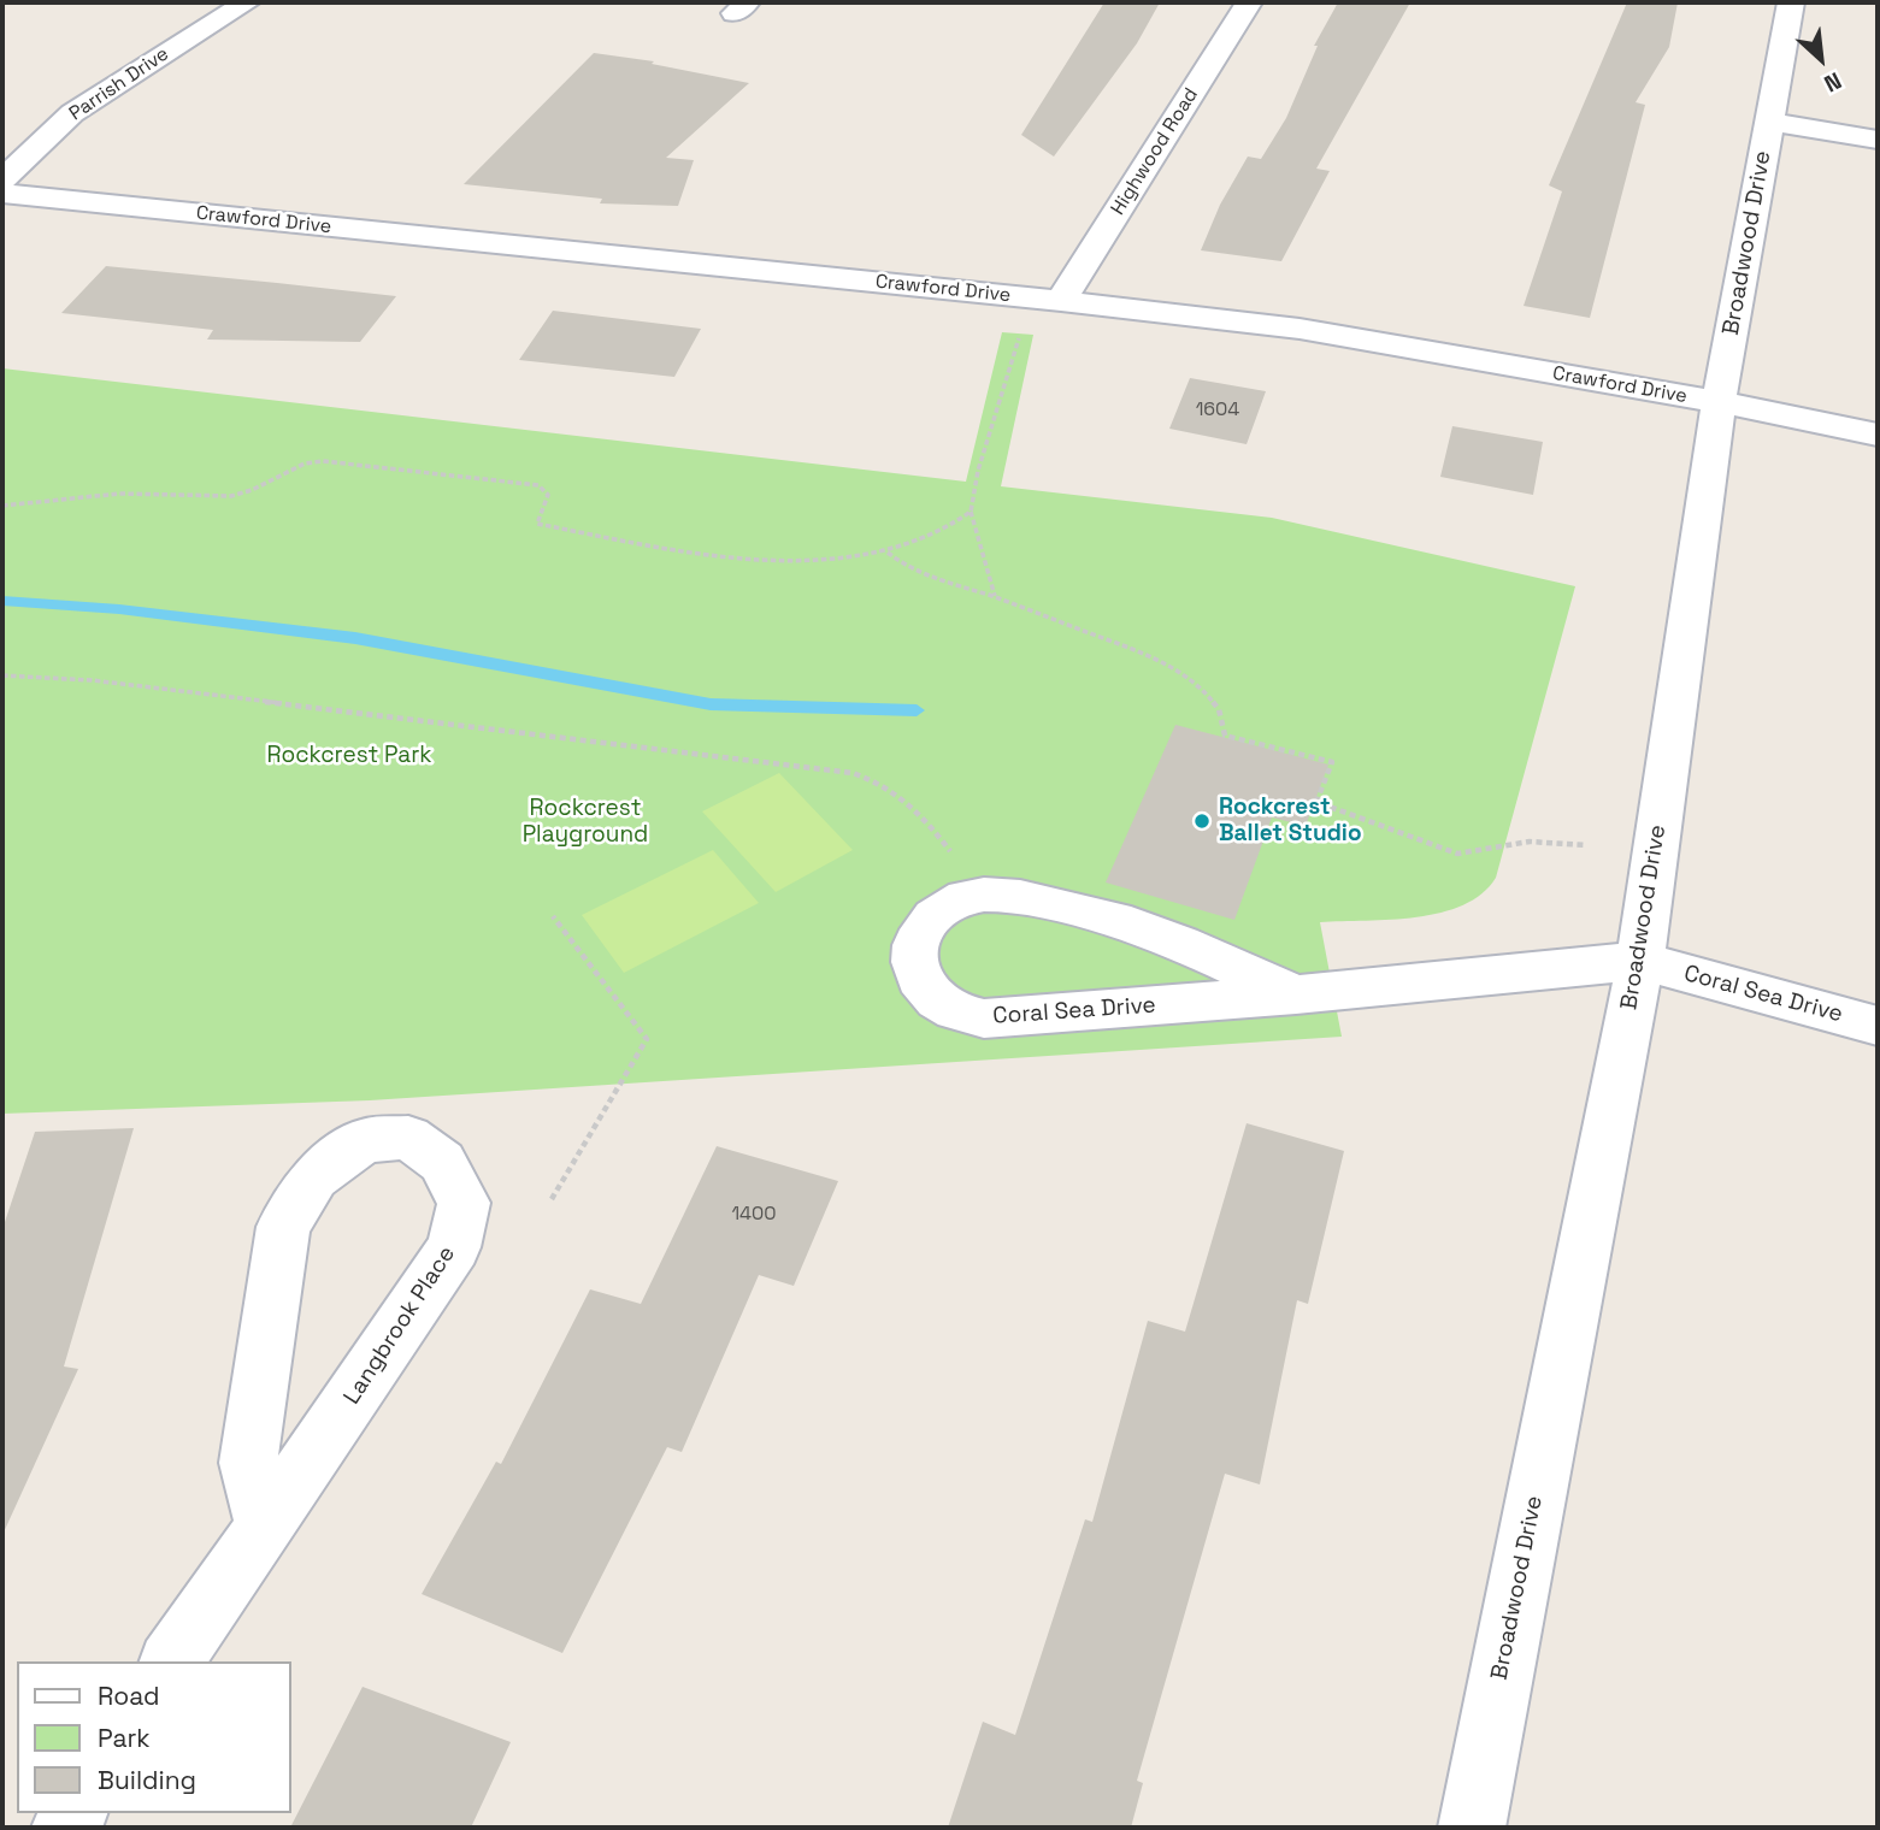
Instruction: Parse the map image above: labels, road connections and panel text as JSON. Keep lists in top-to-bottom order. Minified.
{"streets":{"street":["Parrish Drive","Highwood Road","Crawford Drive","Broadwood Drive","Coral Sea Drive","Langbrook Place"]},"crossings":[["Highwood Road","Crawford Drive"],["Crawford Drive","Broadwood Drive"],["Broadwood Drive","Coral Sea Drive"]],"parks":["Rockcrest Park","Rockcrest Playground"],"places":["Rockcrest Ballet Studio"],"house_numbers":["1604","1400"],"legend":["Road","Park","Building"],"north":"bottom right"}
